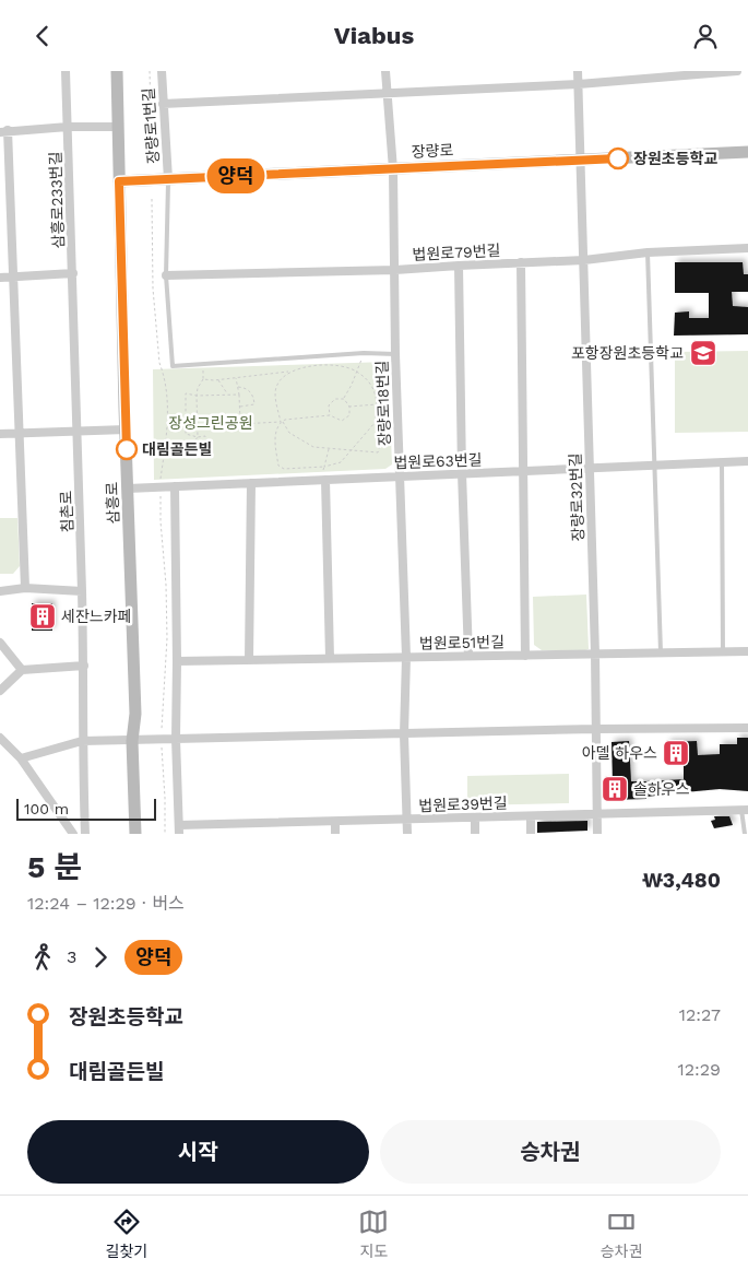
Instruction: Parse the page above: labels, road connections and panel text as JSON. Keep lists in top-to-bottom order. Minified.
{"streets":{"main road":["장량로","삼흥로"],"street":["장량로1번길","삼흥로233번길","법원로79번길","장량로18번길","법원로63번길","장량로32번길","침촌로","법원로51번길","법원로39번길"]},"crossings":[["장량로1번길","장량로"],["장량로","장량로18번길"],["장량로","장량로32번길"],["장량로","삼흥로"],["삼흥로233번길","침촌로"],["법원로79번길","장량로18번길"],["법원로79번길","장량로32번길"],["장량로18번길","법원로63번길"],["장량로18번길","법원로51번길"],["장량로18번길","법원로39번길"],["법원로63번길","장량로32번길"],["법원로63번길","삼흥로"],["장량로32번길","법원로51번길"],["장량로32번길","법원로39번길"]],"parks":["장성그린공원"],"places":{"other":["장원초등학교","대림골든빌"],"school or university":["포항장원초등학교"],"building":["세잔느카페","아델 하우스","솔하우스"]},"lines":["bus line 양덕"],"scale_bar":"100 m","page":{"header":"Viabus","on_map":"양덕","scale":"100 m","heading":["5 분","12:24 – 12:29 · 버스","₩3,480"],"legs":["3","양덕"],"list":[{"name":"장원초등학교","value":"12:27"},{"name":"대림골든빌","value":"12:29"}],"buttons":["시작","승차권"],"tabs":["길찾기","지도","승차권"]}}
